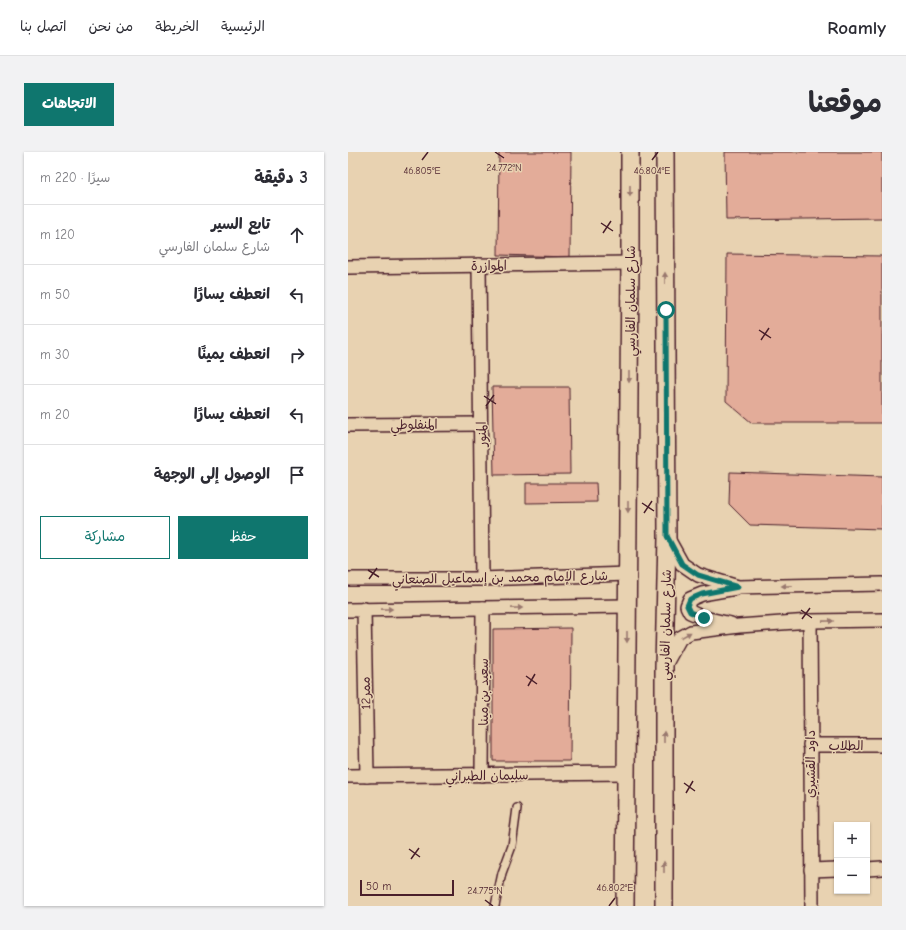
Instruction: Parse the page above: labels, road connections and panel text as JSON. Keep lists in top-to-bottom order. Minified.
{"streets":{"street":["الموازرة","شارع سلمان الفارسي","المنفلوطي","المنور","شارع الإمام محمد بن إسماعيل الصنعاني","سعيد بن مينا","ممر12","الطلاب","داود القشيري","سليمان الطبراني"]},"crossings":[["الموازرة","شارع سلمان الفارسي"],["الموازرة","المنور"],["شارع سلمان الفارسي","شارع الإمام محمد بن إسماعيل الصنعاني"],["شارع سلمان الفارسي","سليمان الطبراني"],["المنفلوطي","المنور"],["المنور","شارع الإمام محمد بن إسماعيل الصنعاني"],["سعيد بن مينا","سليمان الطبراني"],["ممر12","سليمان الطبراني"],["الطلاب","داود القشيري"]],"scale_bar":"50 m","page":{"header":"Roamly","nav":["الرئيسية","الخريطة","من نحن","اتصل بنا"],"title":"موقعنا","buttons":["الاتجاهات",["حفظ","مشاركة"]],"heading":["3 دقيقة","سيرًا · 220 m"],"list":[["تابع السير","شارع سلمان الفارسي","120 m"],["انعطف يسارًا","50 m"],["انعطف يمينًا","30 m"],["انعطف يسارًا","20 m"],"الوصول إلى الوجهة"],"map_buttons":["+","−"],"scale":"50 m"},"coordinates":["24.772°N","46.805°E","46.804°E","46.802°E","24.775°N"]}
